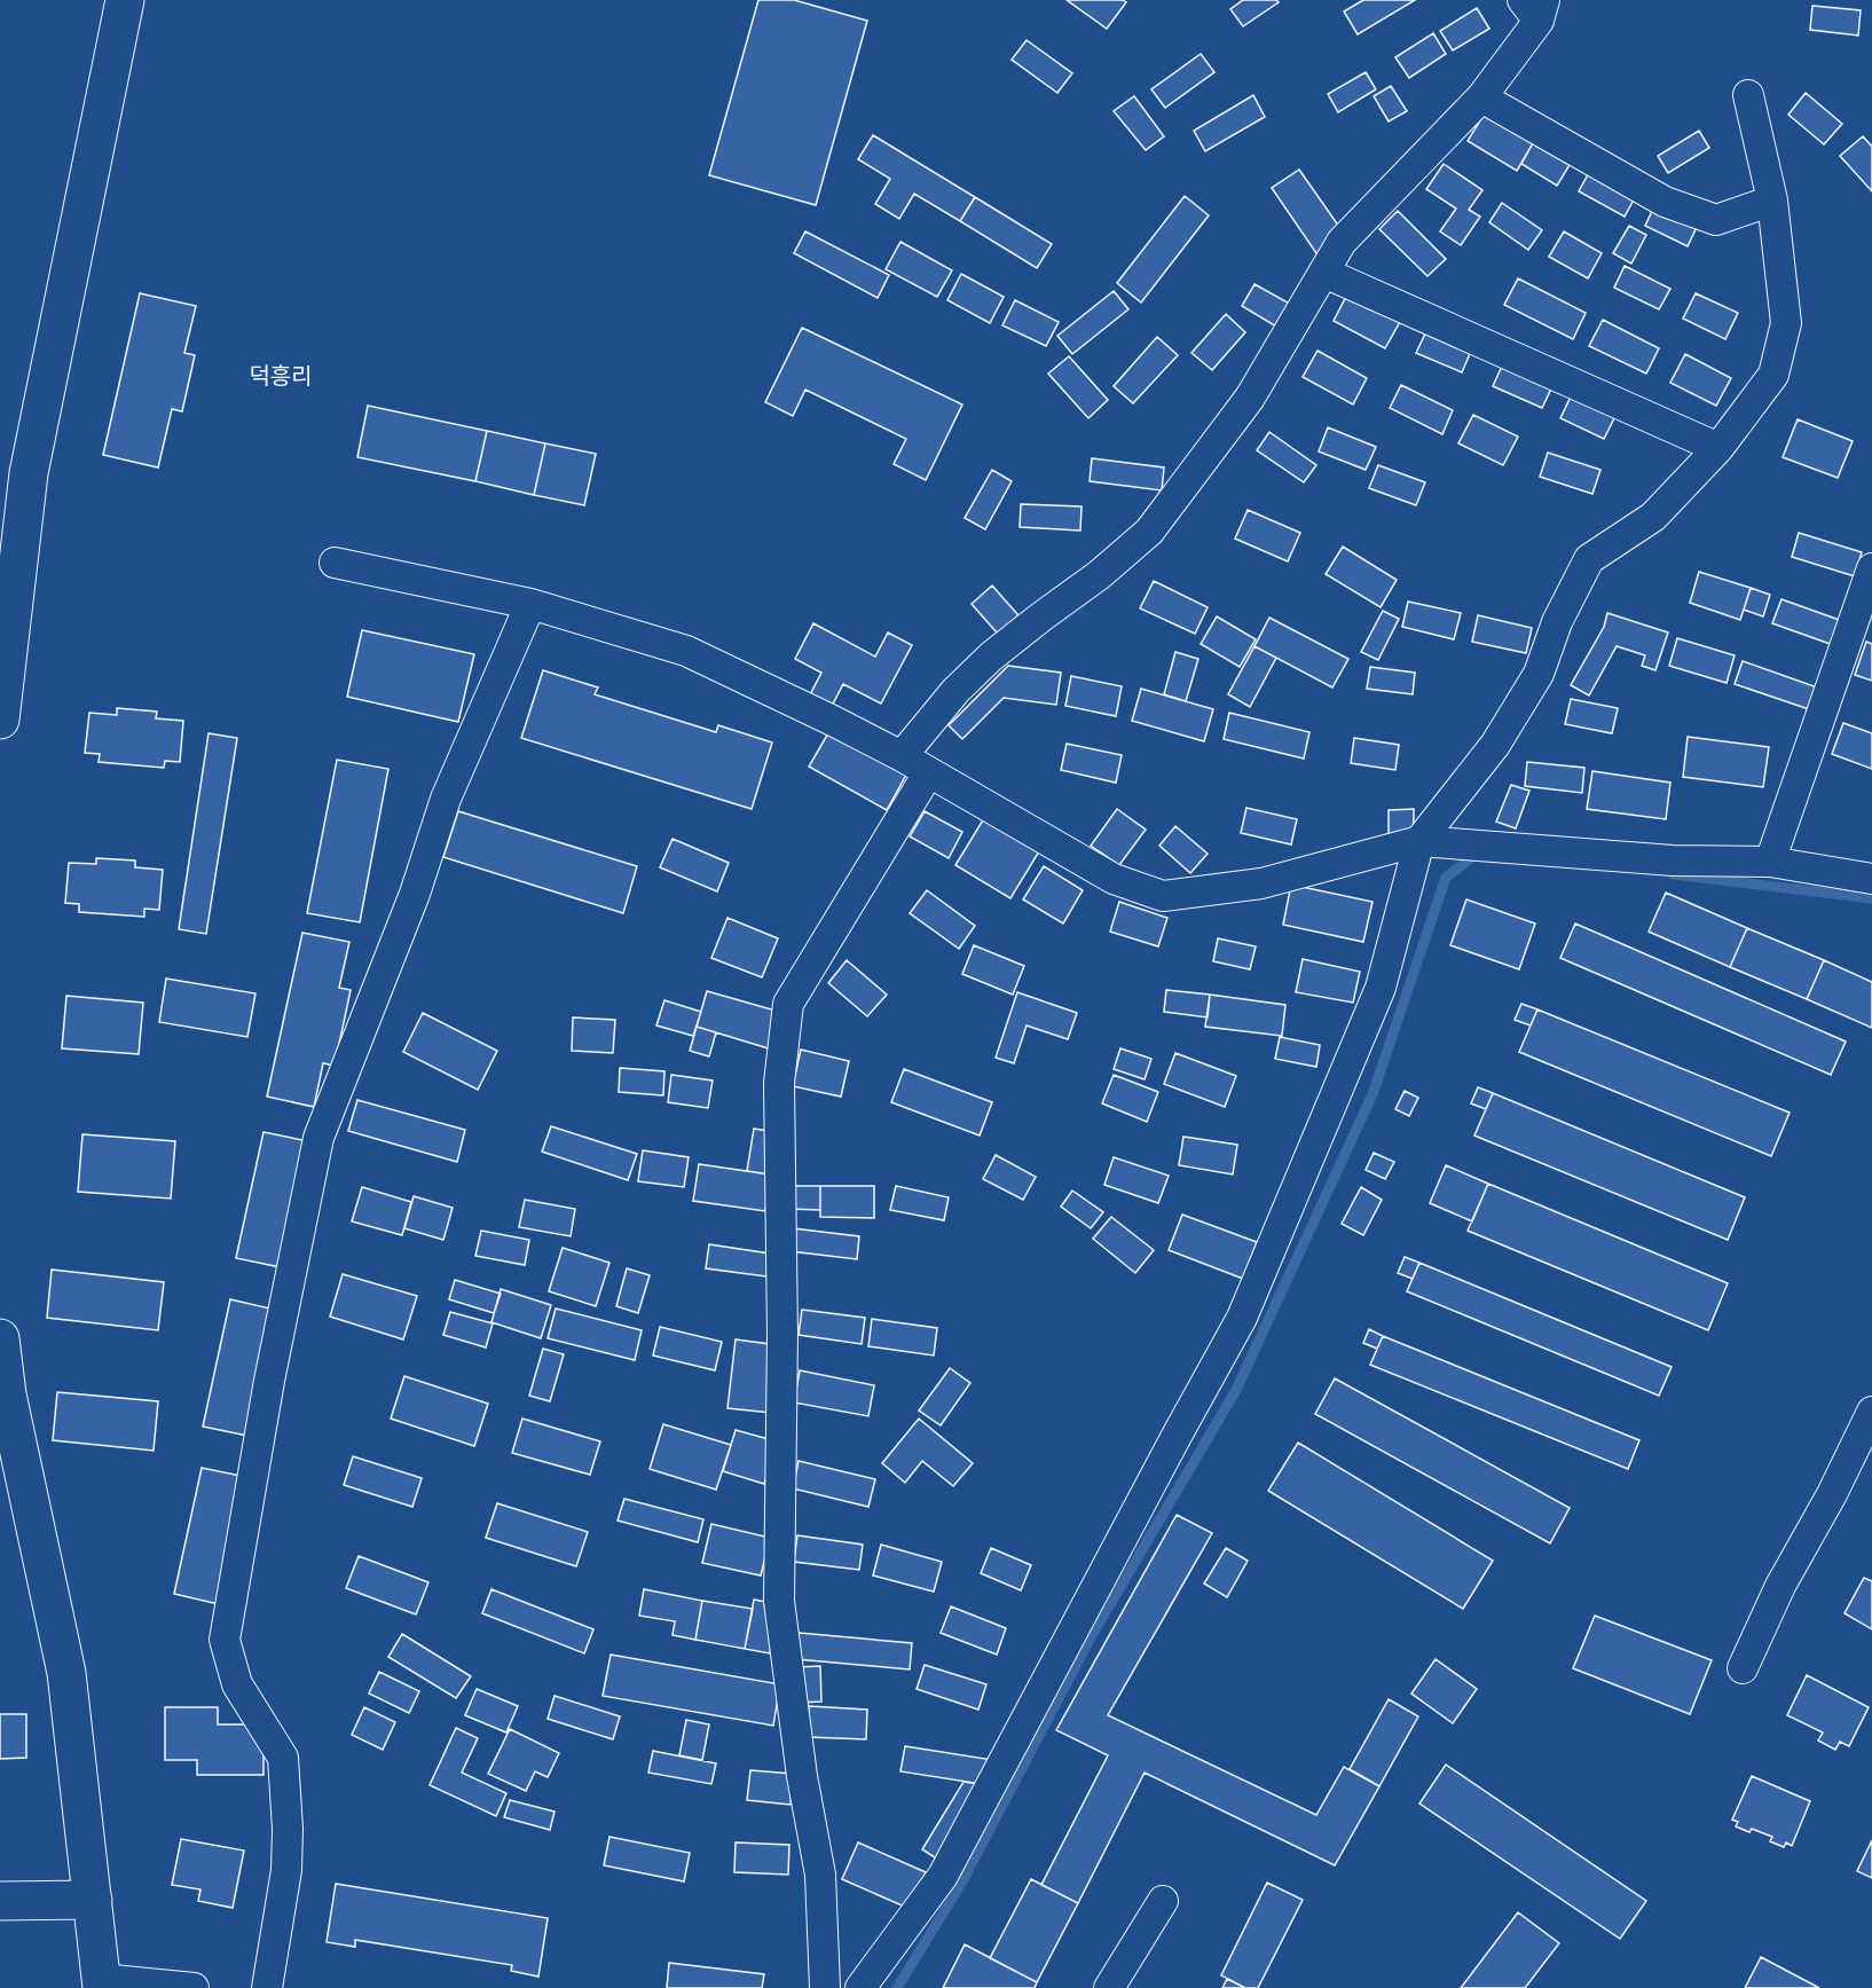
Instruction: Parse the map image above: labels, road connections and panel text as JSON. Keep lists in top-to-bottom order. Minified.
{"districts":["덕흥리"]}
